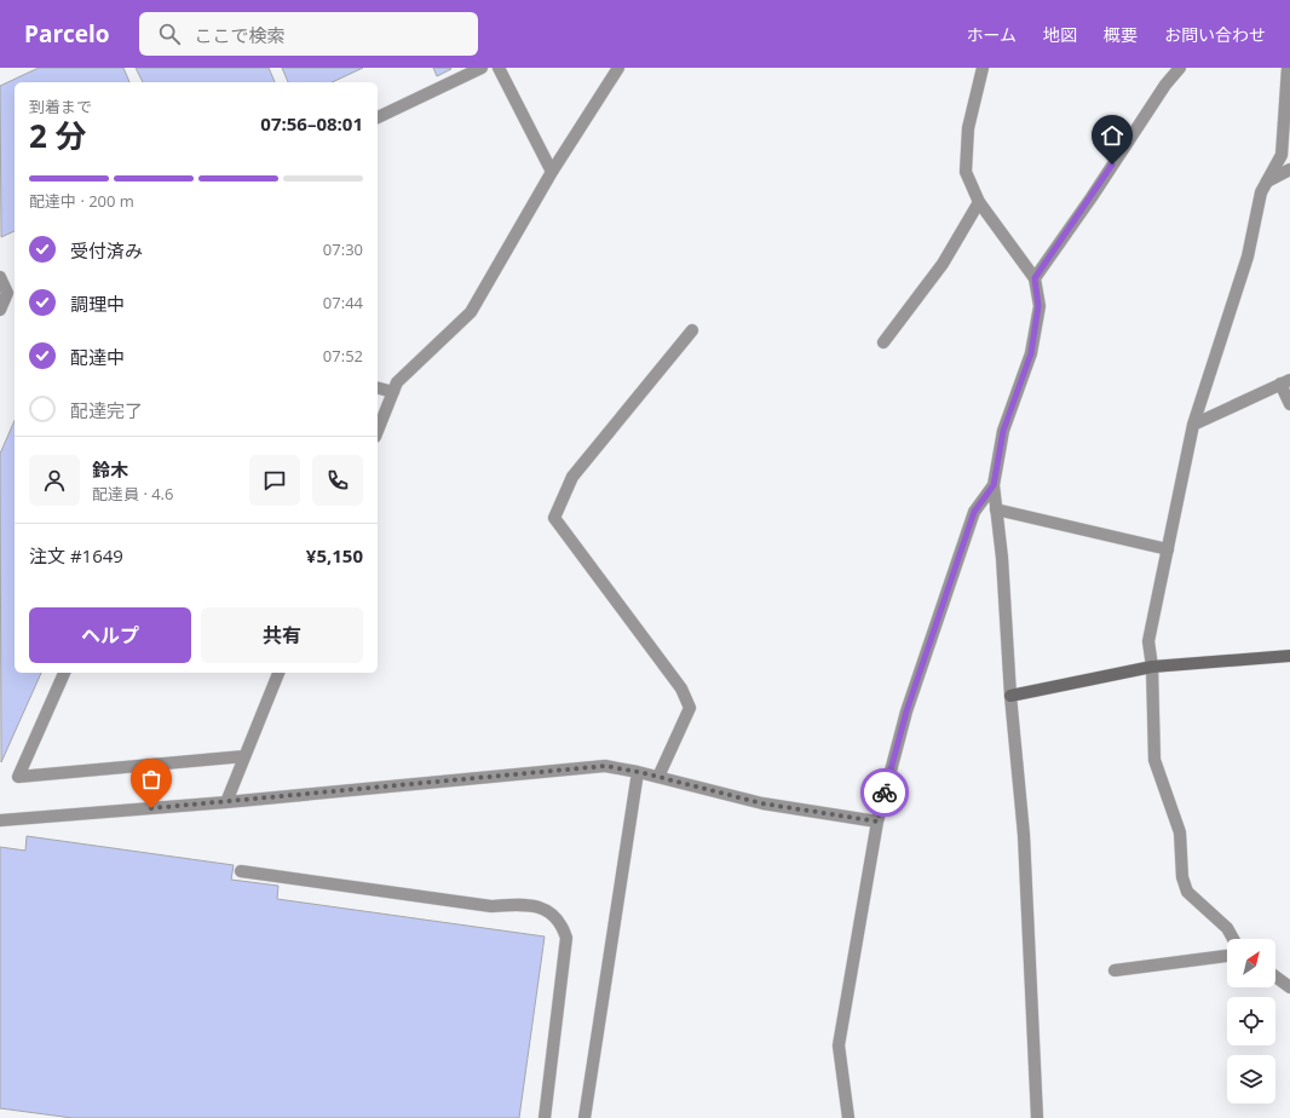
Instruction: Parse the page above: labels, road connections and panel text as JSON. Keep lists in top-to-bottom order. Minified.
{"north":"top right","page":{"header":"Parcelo","search":"ここで検索","nav":["ホーム","地図","概要","お問い合わせ"],"heading":["2 分","到着まで","07:56–08:01"],"panel":["鈴木","配達員 · 4.6","注文 #1649","¥5,150"],"bar":"配達中 · 200 m","list":[["受付済み","07:30"],["調理中","07:44"],["配達中","07:52"],"配達完了"],"buttons":["ヘルプ","共有"]}}
